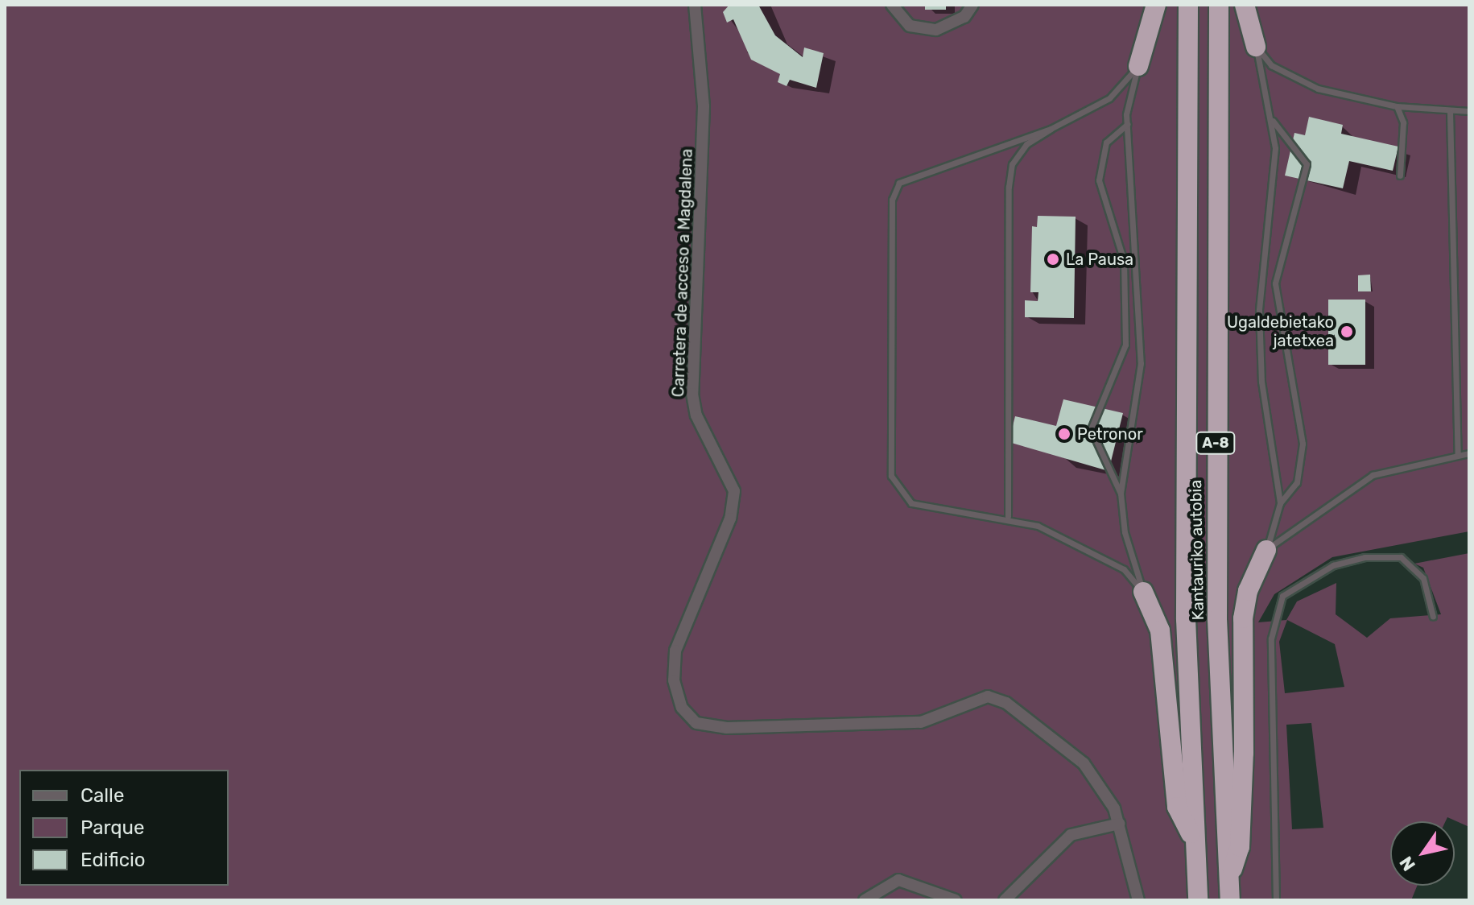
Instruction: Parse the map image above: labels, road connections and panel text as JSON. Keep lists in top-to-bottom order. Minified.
{"streets":{"highway":["A-8","Kantauriko autobia"],"street":["Carretera de acceso a Magdalena"]},"places":["La Pausa","Ugaldebietako jatetxea","Petronor"],"legend":["Calle","Parque","Edificio"],"north":"bottom left"}
